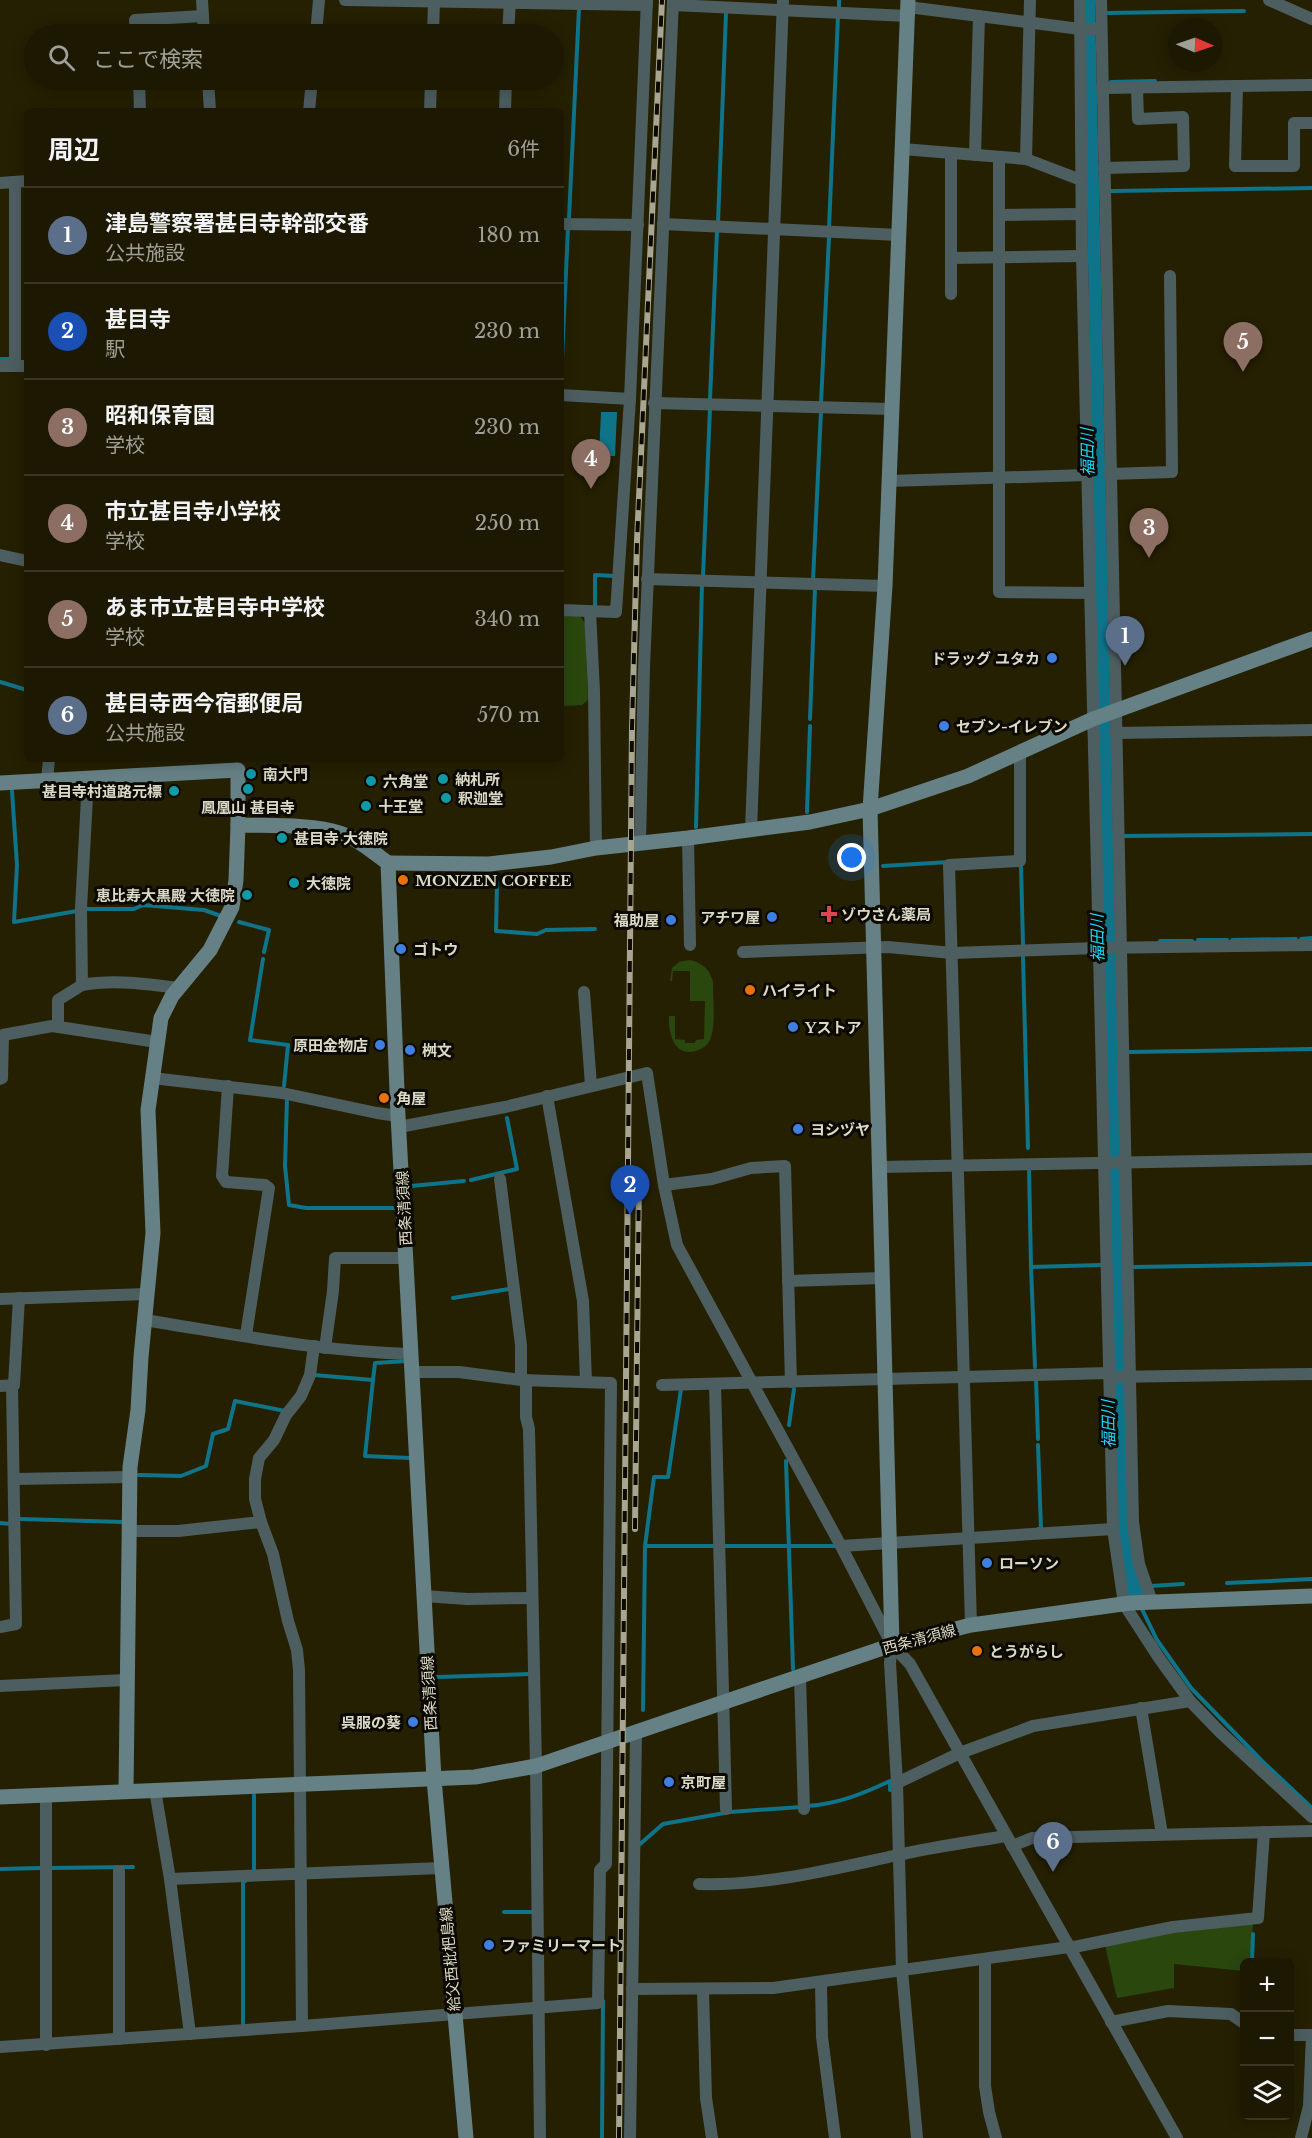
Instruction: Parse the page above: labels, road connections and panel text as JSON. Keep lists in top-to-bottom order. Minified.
{"streets":{"main road":["西条清須線","給父西枇杷島線"]},"crossings":[["西条清須線","給父西枇杷島線"]],"water":["福田川"],"places":{"other":["ドラッグ ユタカ","セブン-イレブン","南大門","納札所","六角堂","鳳凰山 甚目寺","甚目寺村道路元標","釈迦堂","十王堂","甚目寺 大徳院","MONZEN COFFEE","大徳院","恵比寿大黒殿 大徳院","アチワ屋","福助屋","ゴトウ","ハイライト","Yストア","原田金物店","桝文","角屋","ヨシヅヤ","ローソン","とうがらし","呉服の葵","京町屋","ファミリーマート"],"health":["ゾウさん薬局"]},"north":"right","page":{"search":"ここで検索","heading":["周辺","6件"],"list":[{"mark":"1","name":"津島警察署甚目寺幹部交番","note":"公共施設","value":"180 m"},{"mark":"2","name":"甚目寺","note":"駅","value":"230 m"},{"mark":"3","name":"昭和保育園","note":"学校","value":"230 m"},{"mark":"4","name":"市立甚目寺小学校","note":"学校","value":"250 m"},{"mark":"5","name":"あま市立甚目寺中学校","note":"学校","value":"340 m"},{"mark":"6","name":"甚目寺西今宿郵便局","note":"公共施設","value":"570 m"}],"pins":["5","4","3","1","2","6"],"map_buttons":["+","−"]}}
